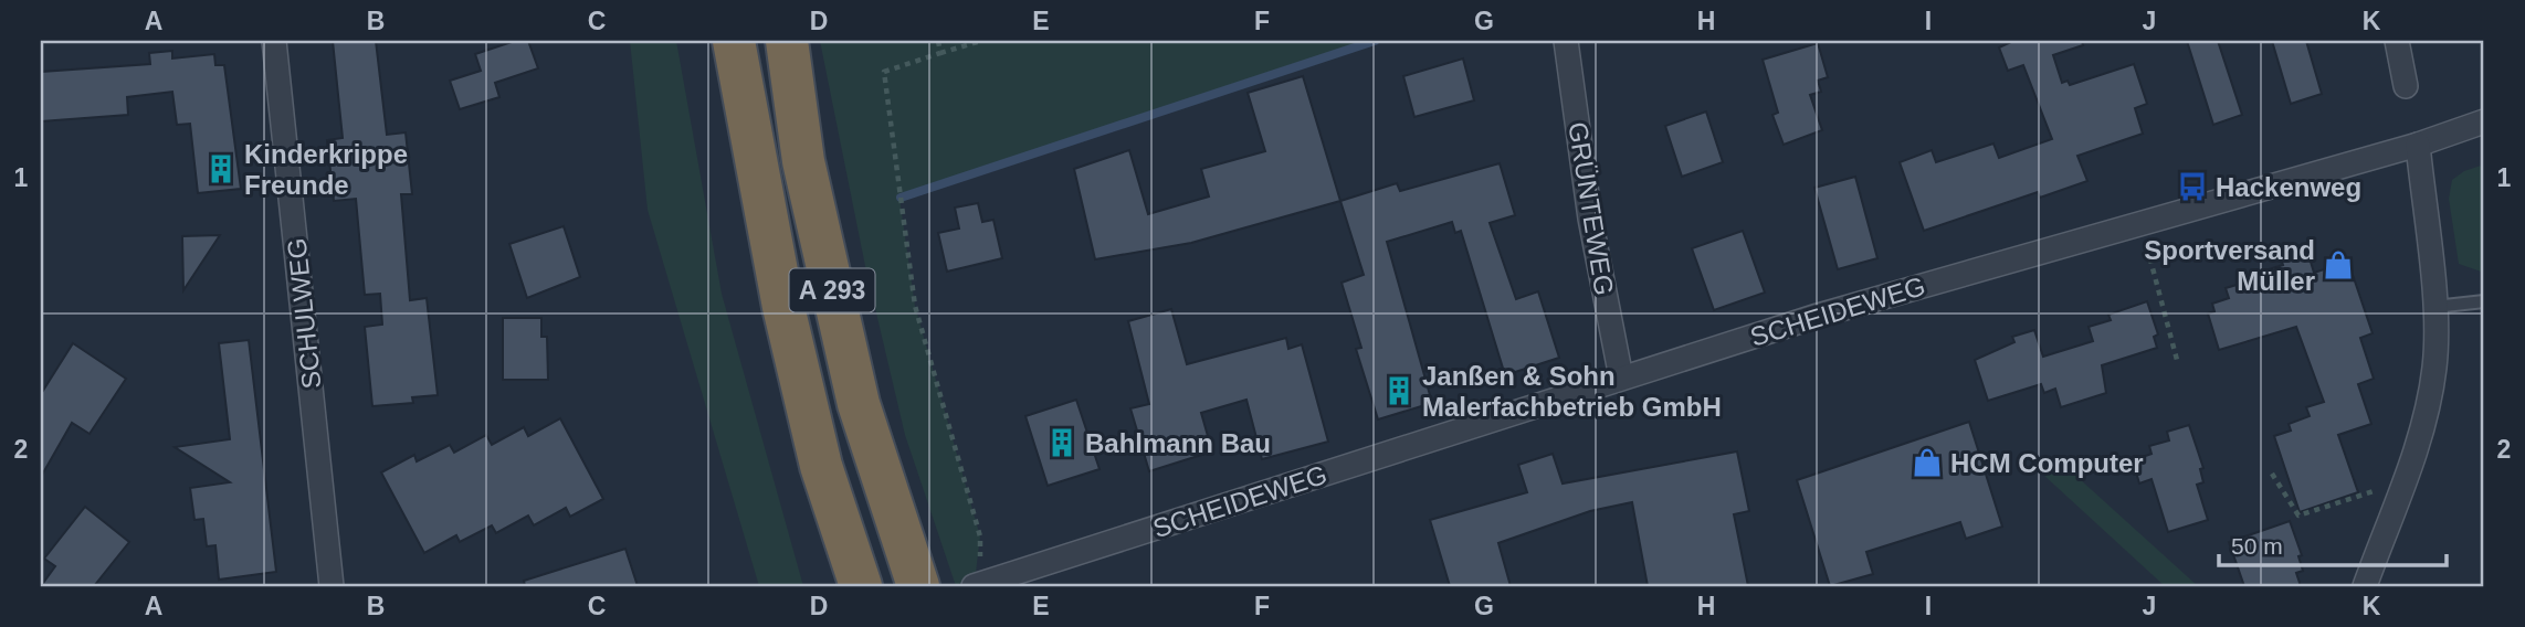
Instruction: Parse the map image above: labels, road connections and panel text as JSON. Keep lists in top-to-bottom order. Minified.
{"streets":{"highway":["A 293"],"street":["GRÜNTEWEG","SCHEIDEWEG","SCHULWEG"]},"crossings":[["GRÜNTEWEG","SCHEIDEWEG"]],"places":{"building":["Kinderkrippe Freunde","Janßen & Sohn Malerfachbetrieb GmbH","Bahlmann Bau"],"bus stop":["Hackenweg"],"shop":["Sportversand Müller","HCM Computer"]},"scale_bar":"50 m","grid":{"columns":["A","B","C","D","E","F","G","H","I","J","K"],"rows":["1","2"]}}
